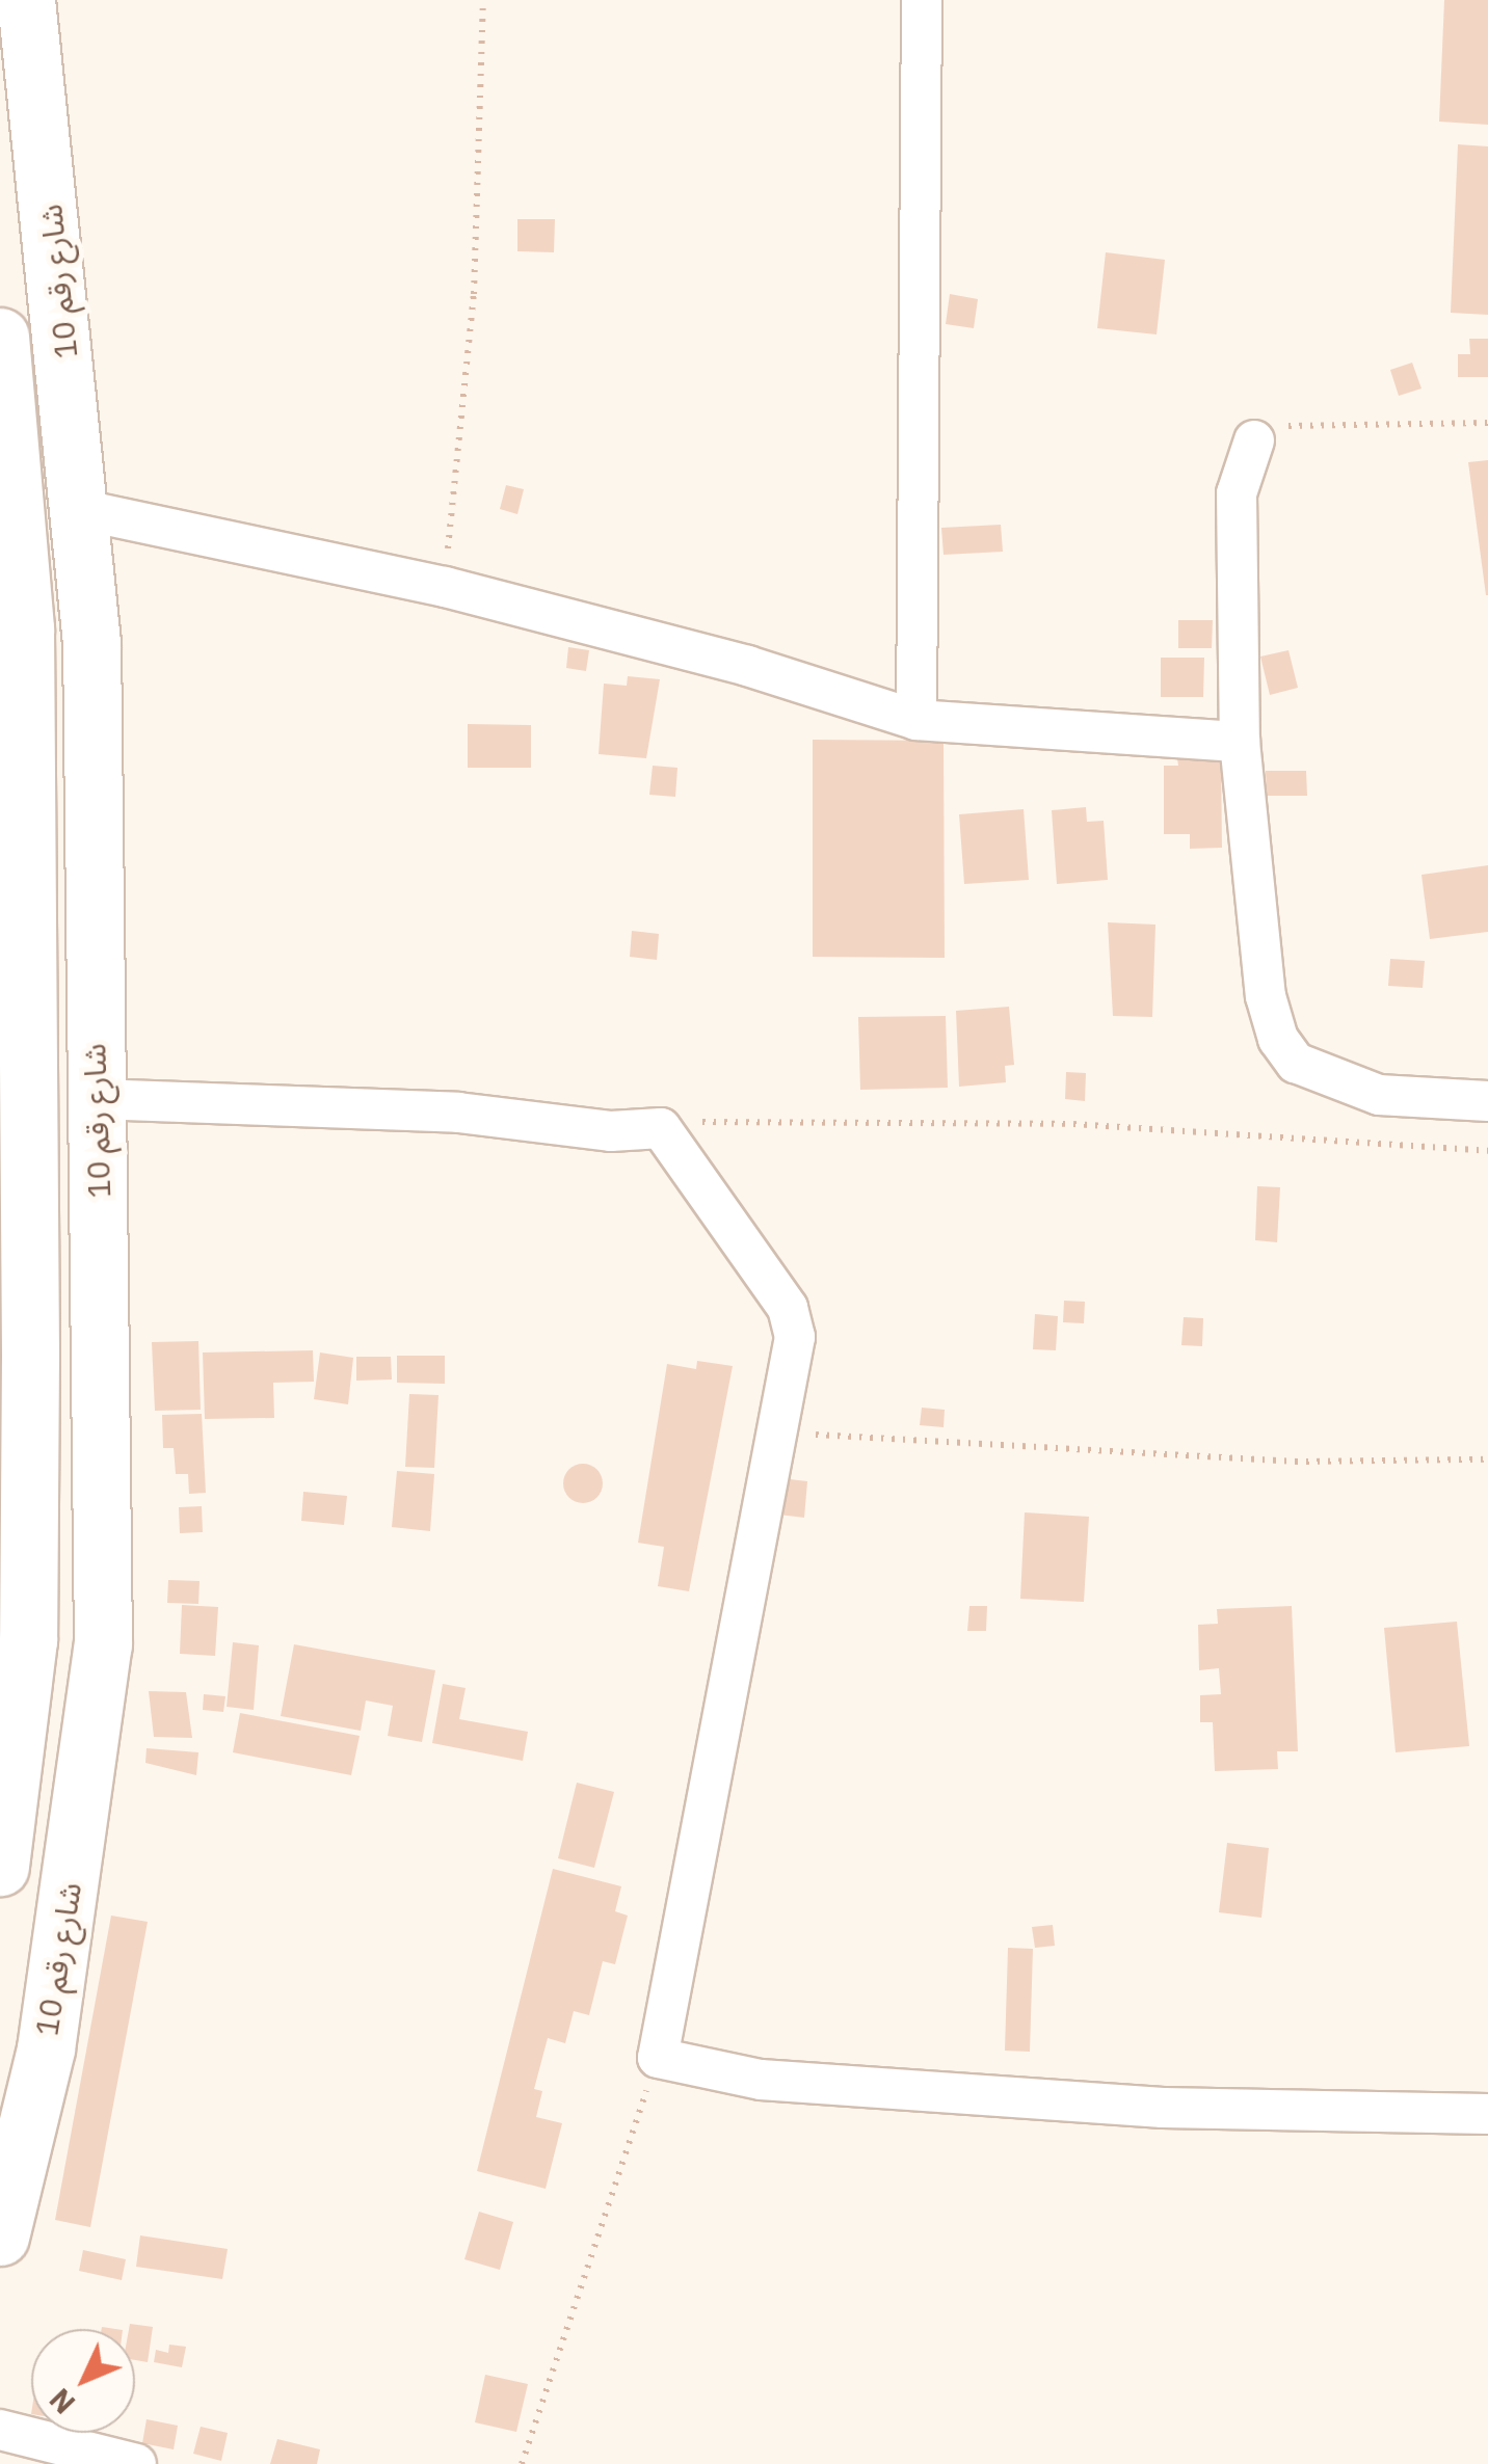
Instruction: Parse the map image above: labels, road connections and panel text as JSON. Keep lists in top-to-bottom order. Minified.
{"streets":{"main road":["شارع رقم 10"]},"north":"bottom left"}
